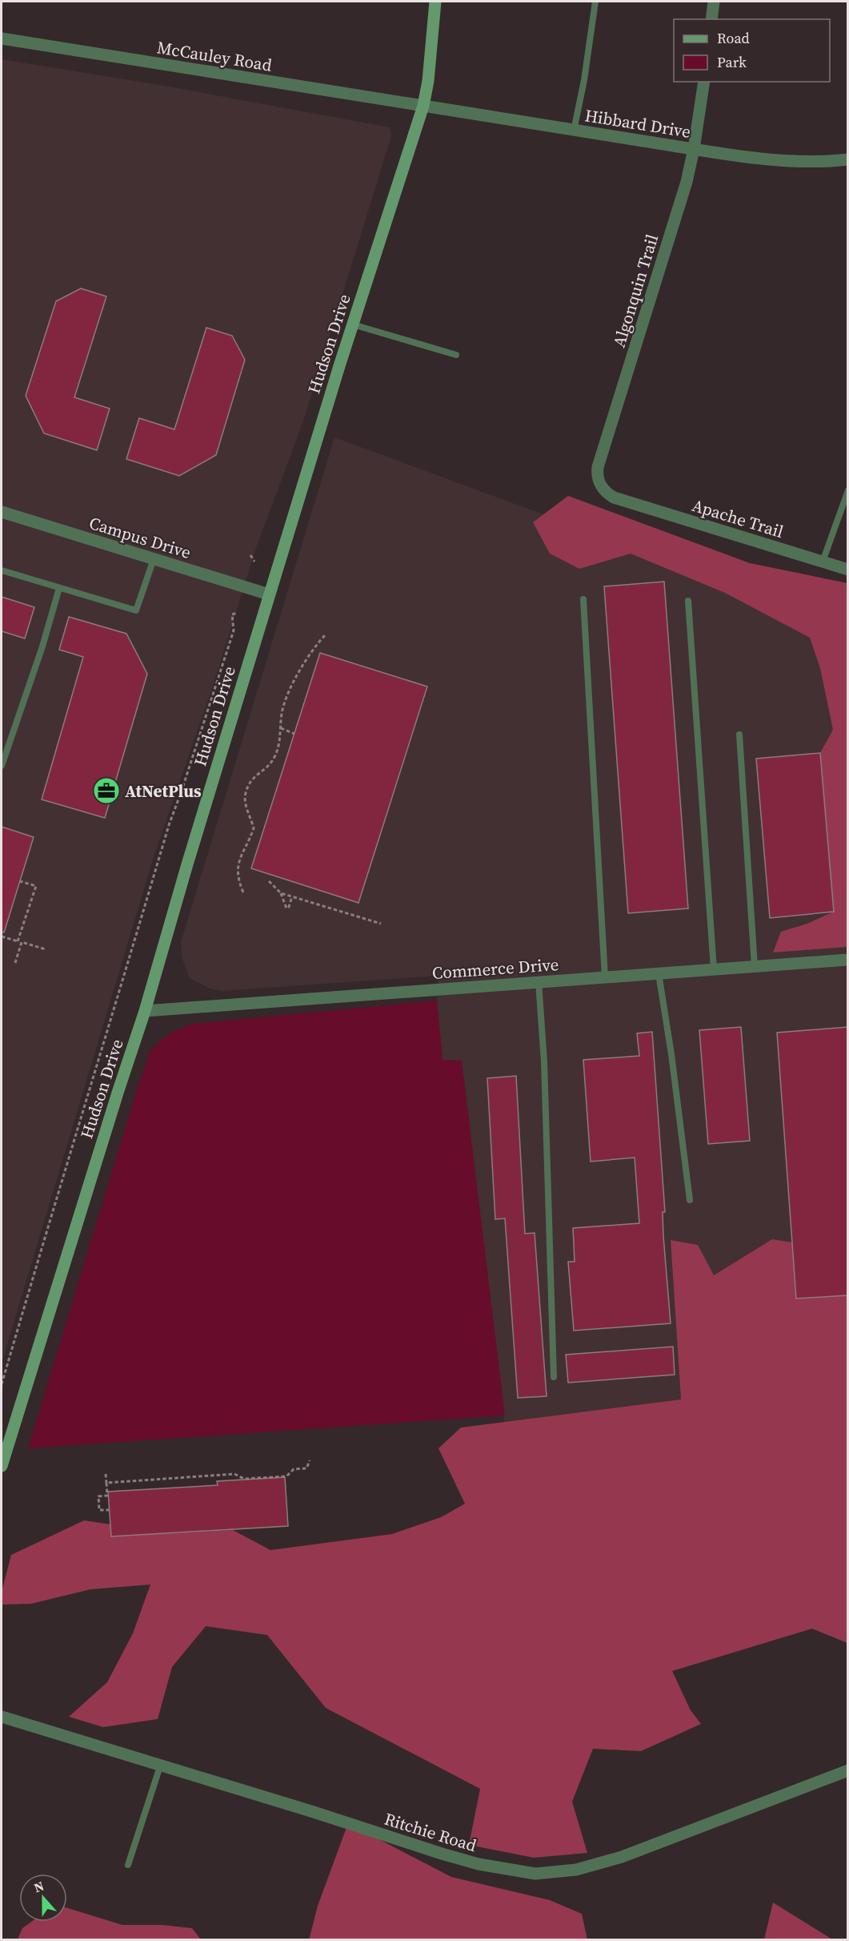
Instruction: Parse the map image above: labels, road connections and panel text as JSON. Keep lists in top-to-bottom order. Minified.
{"streets":{"main road":["Hudson Drive"],"street":["McCauley Road","Hibbard Drive","Algonquin Trail","Apache Trail","Campus Drive","Commerce Drive","Ritchie Road"]},"crossings":[["McCauley Road","Hibbard Drive"],["McCauley Road","Hudson Drive"],["Hibbard Drive","Algonquin Trail"],["Hibbard Drive","Hudson Drive"],["Algonquin Trail","Apache Trail"],["Hudson Drive","Campus Drive"],["Hudson Drive","Commerce Drive"]],"places":{"office":["AtNetPlus"]},"legend":["Road","Park"],"north":"top"}
